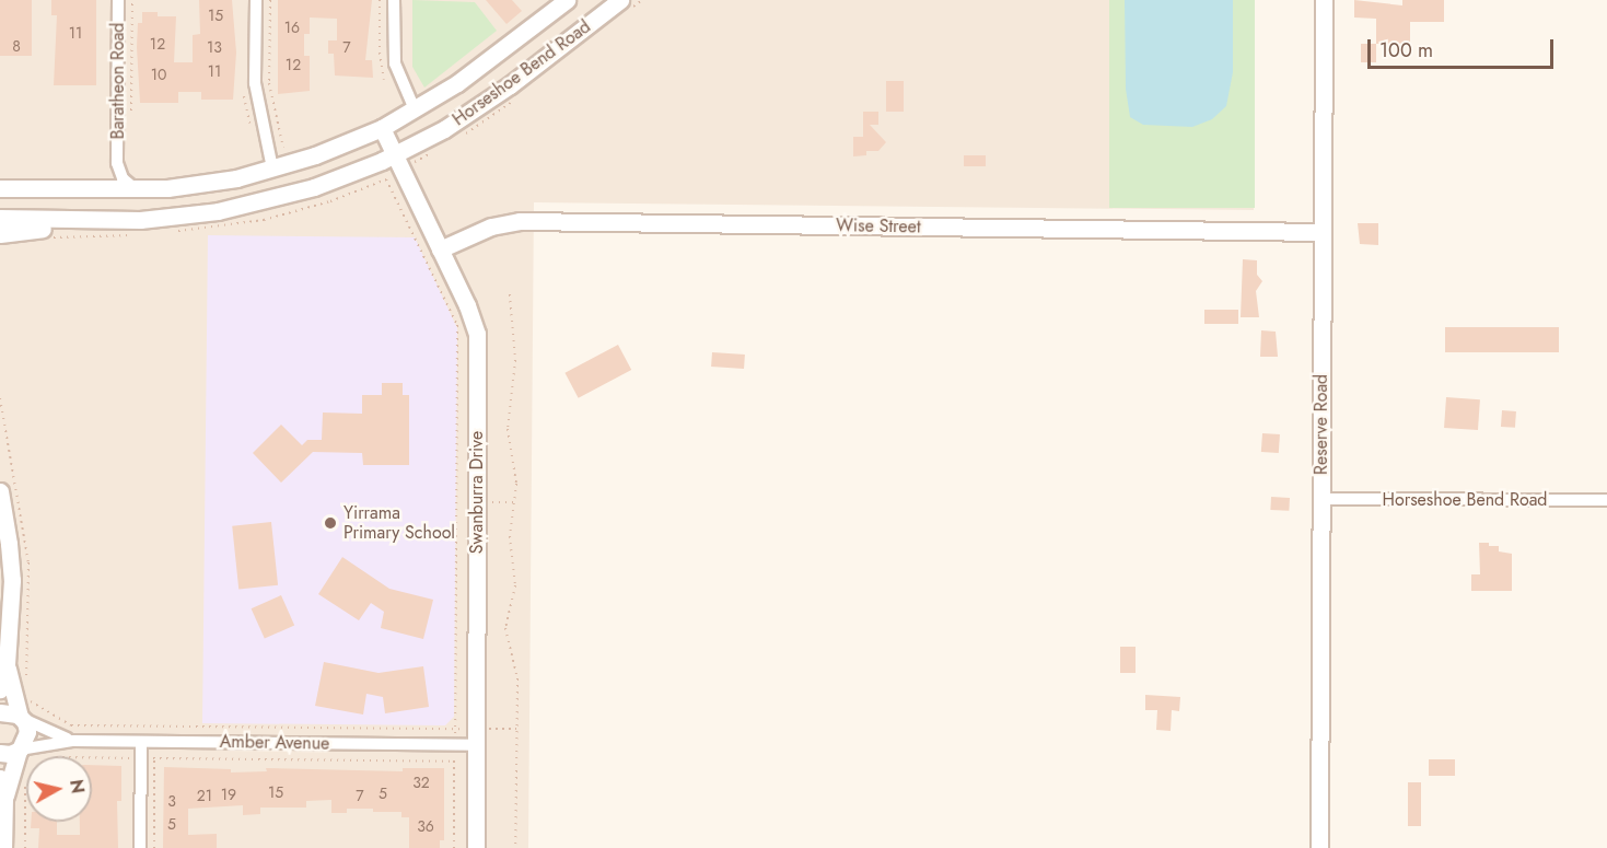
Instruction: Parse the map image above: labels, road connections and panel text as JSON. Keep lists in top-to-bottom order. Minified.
{"streets":{"street":["Horseshoe Bend Road","Baratheon Road","Wise Street","Reserve Road","Swanburra Drive","Amber Avenue"]},"crossings":[["Horseshoe Bend Road","Baratheon Road"],["Horseshoe Bend Road","Reserve Road"],["Horseshoe Bend Road","Swanburra Drive"],["Wise Street","Reserve Road"],["Wise Street","Swanburra Drive"],["Swanburra Drive","Amber Avenue"]],"places":["Yirrama Primary School"],"house_numbers":["15","16","11","12","8","13","7","12","11","10","32","15","5","19","21","7","3","5","36"],"scale_bar":"100 m","north":"right"}
